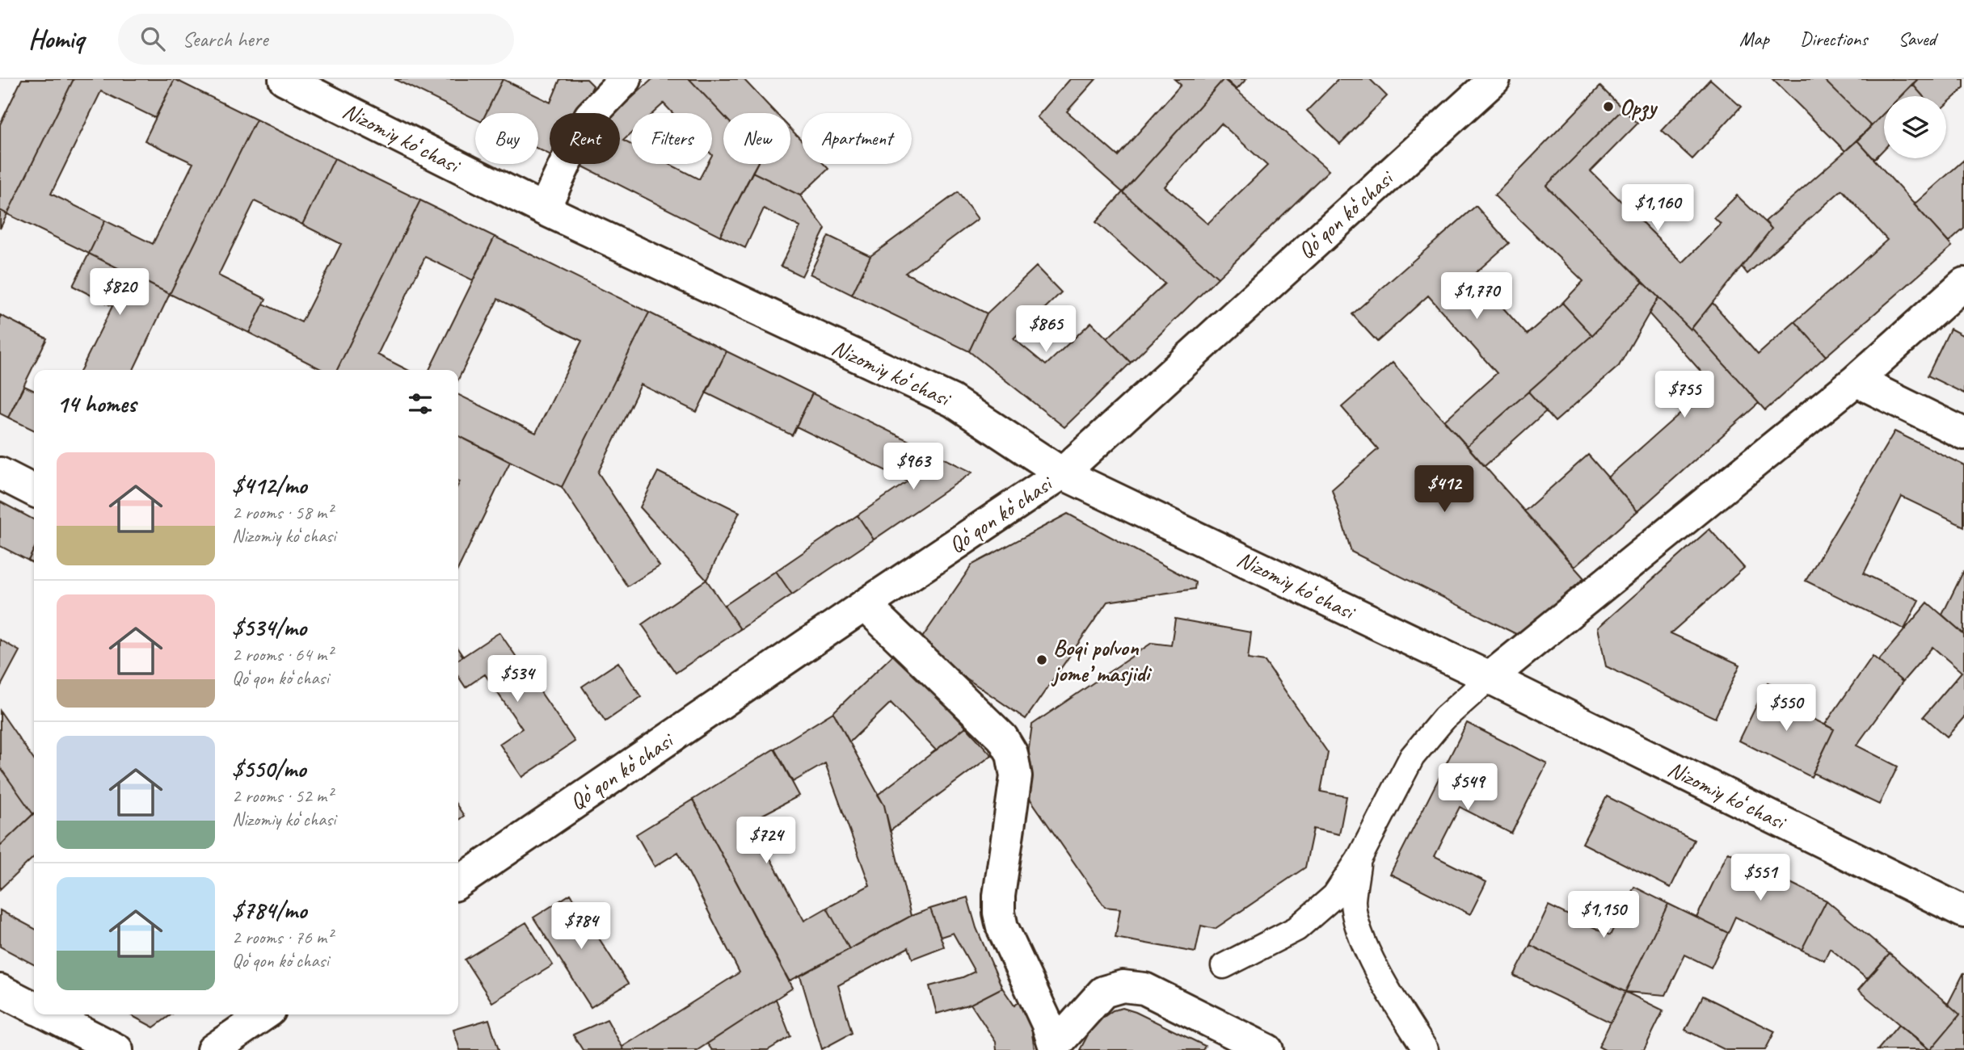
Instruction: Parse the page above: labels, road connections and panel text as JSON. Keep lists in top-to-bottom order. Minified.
{"streets":{"street":["Nizomiy koʻchasi","Qoʻqon koʻchasi"]},"crossings":[["Nizomiy koʻchasi","Qoʻqon koʻchasi"]],"places":["Орзу","Boqi polvon jome’ masjidi"],"page":{"header":"Homiq","search":"Search here","nav":["Map","Directions","Saved"],"chip":["Buy","Rent","Filters","New","Apartment"],"price":["$1,160","$820","$1,770","$865","$755","$963","$412","$534","$550","$549","$724","$551","$1,150","$784"],"heading":"14 homes","list":[{"name":"$412/mo","note":"2 rooms · 58 m² · Nizomiy koʻchasi"},{"name":"$534/mo","note":"2 rooms · 64 m² · Qoʻqon koʻchasi"},{"name":"$550/mo","note":"2 rooms · 52 m² · Nizomiy koʻchasi"},{"name":"$784/mo","note":"2 rooms · 76 m² · Qoʻqon koʻchasi"}]}}
